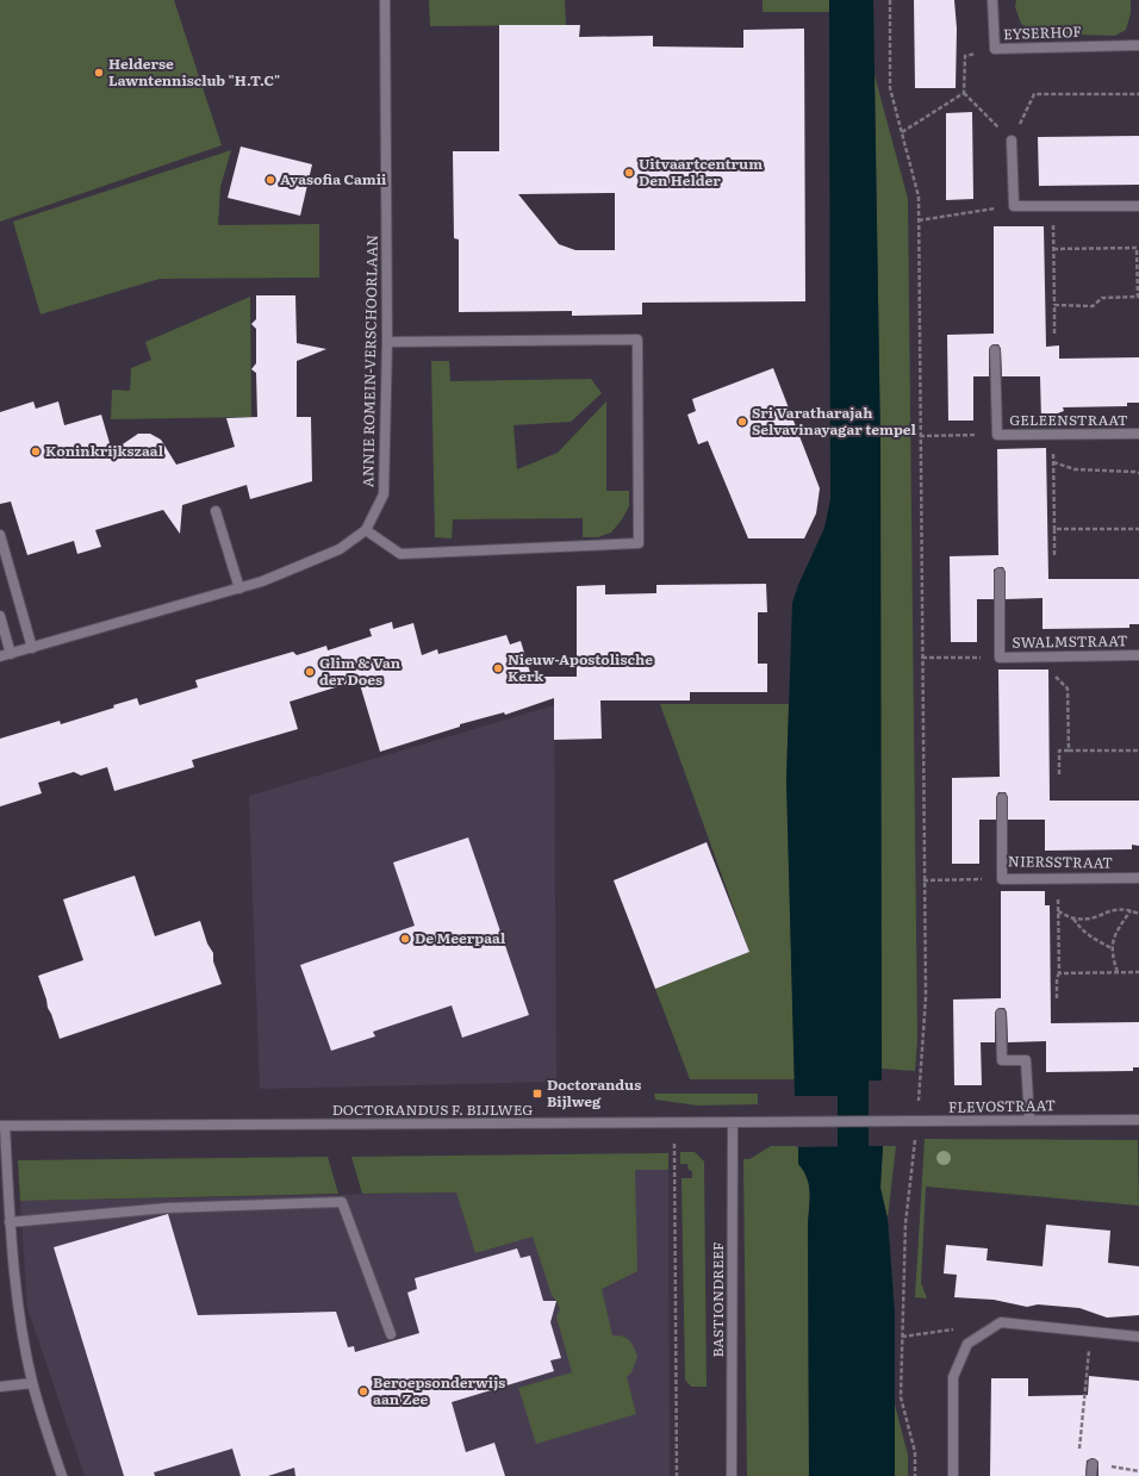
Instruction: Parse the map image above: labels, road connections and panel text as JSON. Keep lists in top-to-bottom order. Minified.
{"streets":{"street":["EYSERHOF","ANNIE ROMEIN-VERSCHOORLAAN","GELEENSTRAAT","SWALMSTRAAT","NIERSSTRAAT","FLEVOSTRAAT","DOCTORANDUS F. BIJLWEG","BASTIONDREEF"]},"crossings":[["FLEVOSTRAAT","DOCTORANDUS F. BIJLWEG"],["DOCTORANDUS F. BIJLWEG","BASTIONDREEF"]],"places":{"other":["Helderse Lawntennisclub \"H.T.C\"","Uitvaartcentrum Den Helder","Ayasofia Camii","Sri Varatharajah Selvavinayagar tempel","Koninkrijkszaal","Nieuw-Apostolische Kerk","Glim & Van der Does","De Meerpaal","Beroepsonderwijs aan Zee"],"transit":["Doctorandus Bijlweg"]}}
